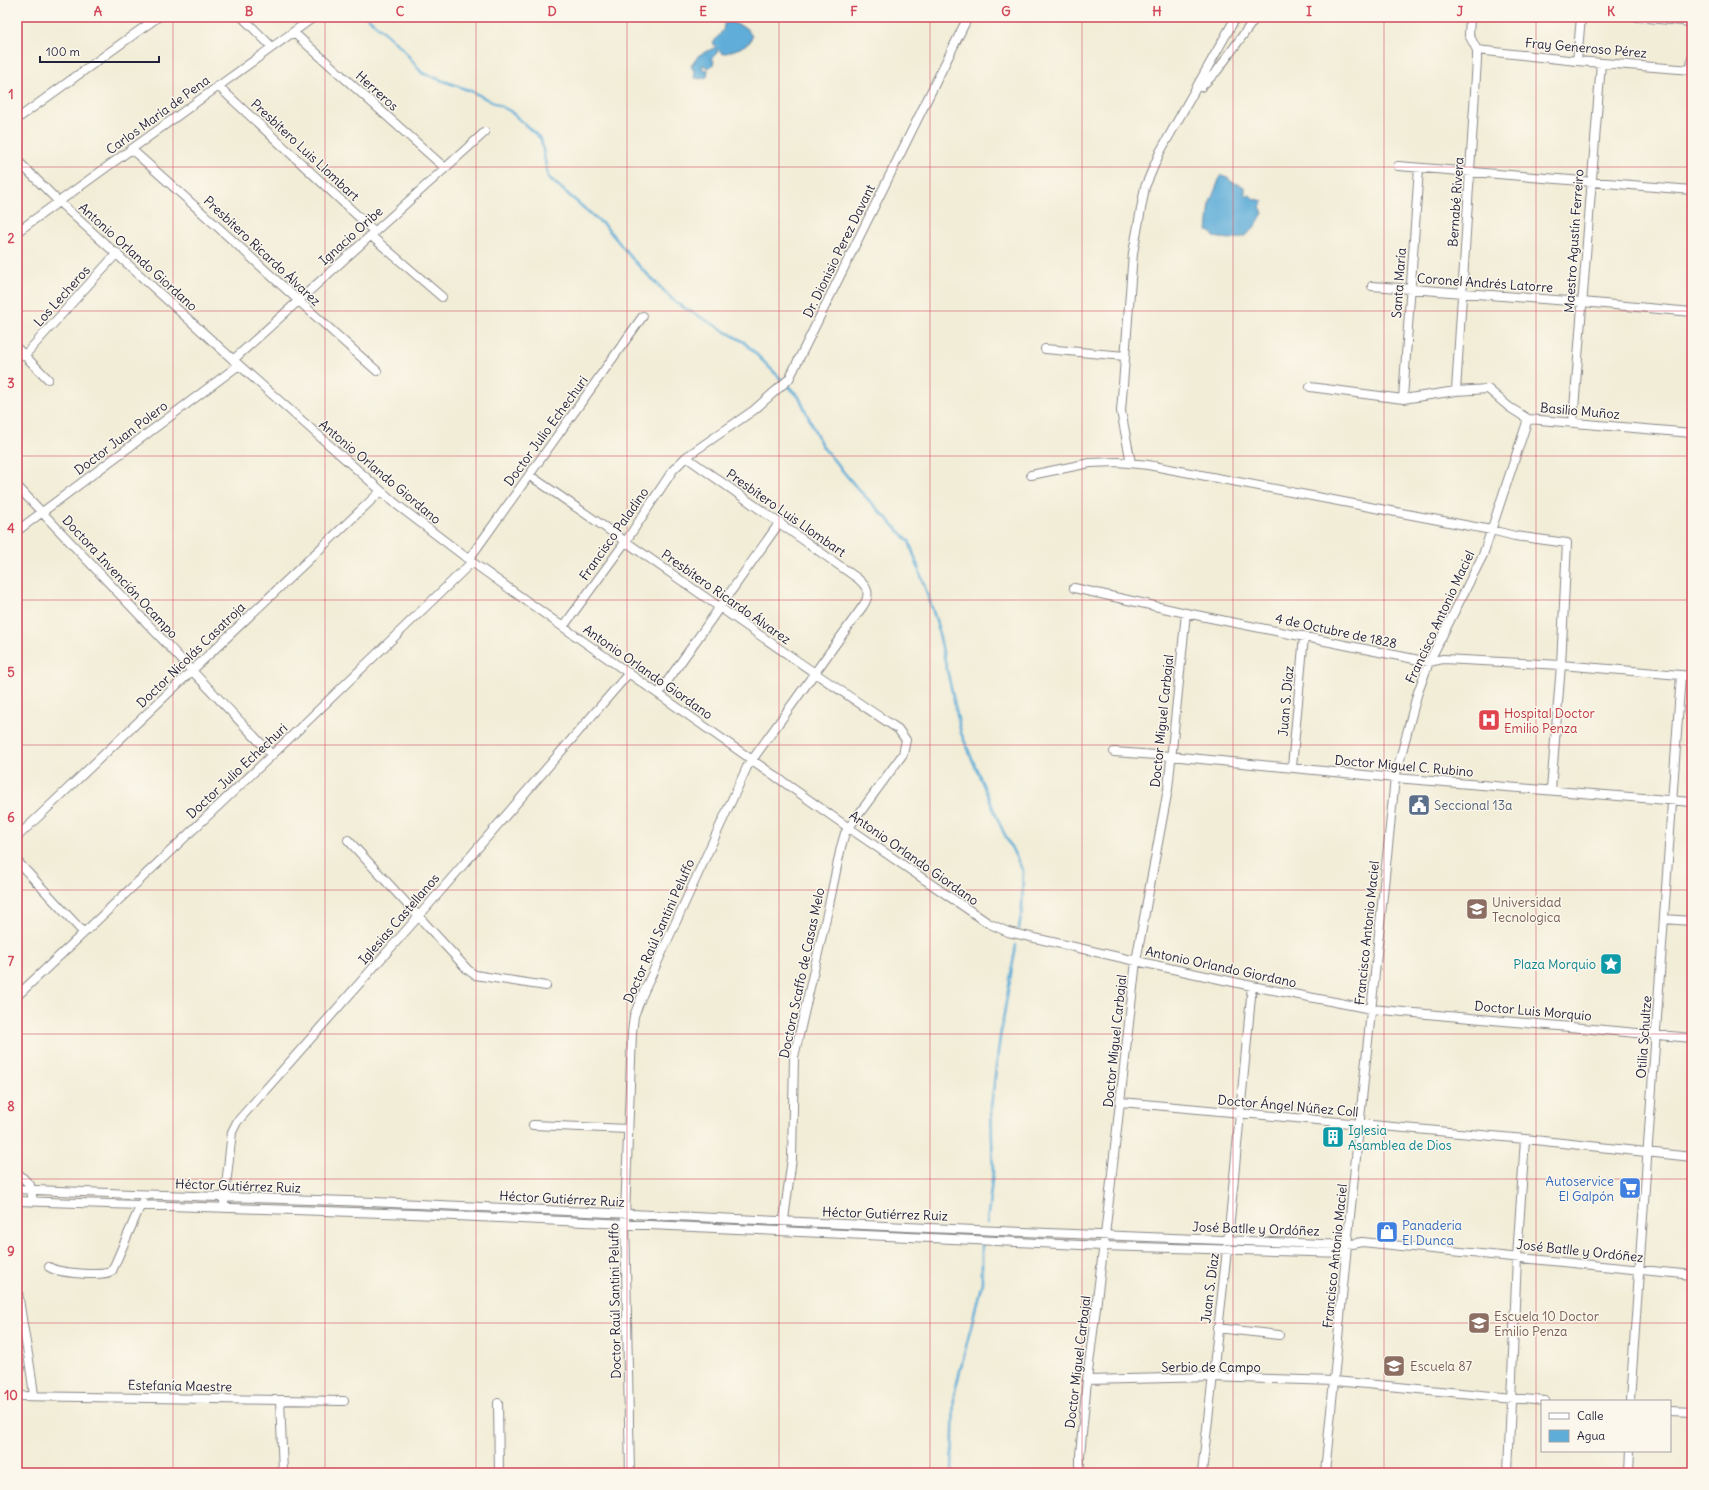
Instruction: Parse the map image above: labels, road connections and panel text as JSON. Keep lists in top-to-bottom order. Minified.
{"streets":{"street":["Fray Generoso Pérez","Herreros","Carlos María de Pena","Presbítero Luis Llombart","Bernabé Rivera","Ignacio Oribe","Maestro Agustín Ferreiro","Presbítero Ricardo Álvarez","Dr. Dionisio Perez Davant","Antonio Orlando Giordano","Santa María","Coronel Andrés Latorre","Los Lecheros","Basilio Muñoz","Doctor Julio Echechuri","Doctor Juan Polero","Francisco Paladino","Doctora Invención Ocampo","Francisco Antonio Maciel","4 de Octubre de 1828","Doctor Nicolás Casatroja","Juan S. Díaz","Doctor Miguel Carbajal","Doctor Miguel C. Rubino","Iglesias Castellanos","Doctor Raúl Santini Peluffo","Doctora Scaffo de Casas Melo","Doctor Luis Morquio","Otilia Schultze","Doctor Ángel Núñez Coll","Héctor Gutiérrez Ruiz","José Batlle y Ordóñez","Serbio de Campo","Estefanía Maestre"]},"crossings":[["Fray Generoso Pérez","Bernabé Rivera"],["Fray Generoso Pérez","Maestro Agustín Ferreiro"],["Herreros","Carlos María de Pena"],["Herreros","Ignacio Oribe"],["Carlos María de Pena","Presbítero Luis Llombart"],["Carlos María de Pena","Presbítero Ricardo Álvarez"],["Carlos María de Pena","Antonio Orlando Giordano"],["Presbítero Luis Llombart","Ignacio Oribe"],["Presbítero Luis Llombart","Dr. Dionisio Perez Davant"],["Presbítero Luis Llombart","Francisco Paladino"],["Presbítero Luis Llombart","Doctor Raúl Santini Peluffo"],["Bernabé Rivera","Coronel Andrés Latorre"],["Bernabé Rivera","Basilio Muñoz"],["Ignacio Oribe","Presbítero Ricardo Álvarez"],["Ignacio Oribe","Antonio Orlando Giordano"],["Ignacio Oribe","Doctor Juan Polero"],["Maestro Agustín Ferreiro","Coronel Andrés Latorre"],["Maestro Agustín Ferreiro","Basilio Muñoz"],["Presbítero Ricardo Álvarez","Doctor Julio Echechuri"],["Presbítero Ricardo Álvarez","Francisco Paladino"],["Presbítero Ricardo Álvarez","Doctor Raúl Santini Peluffo"],["Presbítero Ricardo Álvarez","Doctora Scaffo de Casas Melo"],["Dr. Dionisio Perez Davant","Francisco Paladino"],["Antonio Orlando Giordano","Los Lecheros"],["Antonio Orlando Giordano","Doctor Julio Echechuri"],["Antonio Orlando Giordano","Doctor Juan Polero"],["Antonio Orlando Giordano","Francisco Paladino"],["Antonio Orlando Giordano","Francisco Antonio Maciel"],["Antonio Orlando Giordano","Doctor Nicolás Casatroja"],["Antonio Orlando Giordano","Juan S. Díaz"],["Antonio Orlando Giordano","Doctor Miguel Carbajal"],["Antonio Orlando Giordano","Iglesias Castellanos"],["Antonio Orlando Giordano","Doctor Raúl Santini Peluffo"],["Antonio Orlando Giordano","Doctora Scaffo de Casas Melo"],["Antonio Orlando Giordano","Doctor Luis Morquio"],["Santa María","Coronel Andrés Latorre"],["Santa María","Basilio Muñoz"],["Basilio Muñoz","Francisco Antonio Maciel"],["Doctor Julio Echechuri","Doctora Invención Ocampo"],["Doctor Juan Polero","Doctora Invención Ocampo"],["Doctora Invención Ocampo","Doctor Nicolás Casatroja"],["Francisco Antonio Maciel","4 de Octubre de 1828"],["Francisco Antonio Maciel","Doctor Miguel C. Rubino"],["Francisco Antonio Maciel","Doctor Luis Morquio"],["Francisco Antonio Maciel","Doctor Ángel Núñez Coll"],["Francisco Antonio Maciel","José Batlle y Ordóñez"],["Francisco Antonio Maciel","Serbio de Campo"],["4 de Octubre de 1828","Juan S. Díaz"],["4 de Octubre de 1828","Doctor Miguel Carbajal"],["4 de Octubre de 1828","Otilia Schultze"],["Juan S. Díaz","Doctor Miguel C. Rubino"],["Juan S. Díaz","Doctor Ángel Núñez Coll"],["Juan S. Díaz","José Batlle y Ordóñez"],["Juan S. Díaz","Serbio de Campo"],["Doctor Miguel Carbajal","Doctor Miguel C. Rubino"],["Doctor Miguel Carbajal","Doctor Ángel Núñez Coll"],["Doctor Miguel Carbajal","Héctor Gutiérrez Ruiz"],["Doctor Miguel Carbajal","José Batlle y Ordóñez"],["Doctor Miguel Carbajal","Serbio de Campo"],["Doctor Miguel C. Rubino","Otilia Schultze"],["Iglesias Castellanos","Héctor Gutiérrez Ruiz"],["Doctor Raúl Santini Peluffo","Héctor Gutiérrez Ruiz"],["Doctora Scaffo de Casas Melo","Héctor Gutiérrez Ruiz"],["Doctor Luis Morquio","Otilia Schultze"],["Otilia Schultze","Doctor Ángel Núñez Coll"],["Otilia Schultze","José Batlle y Ordóñez"],["Héctor Gutiérrez Ruiz","José Batlle y Ordóñez"]],"places":{"hospital":["Hospital Doctor Emilio Penza"],"public building":["Seccional 13a"],"school or university":["Universidad Tecnologica","Escuela 10 Doctor Emilio Penza","Escuela 87"],"place":["Plaza Morquio"],"building":["Iglesia Asamblea de Dios"],"supermarket":["Autoservice El Galpón"],"shop":["Panaderia El Dunca"]},"legend":["Calle","Agua"],"scale_bar":"100 m","grid":{"columns":["A","B","C","D","E","F","G","H","I","J","K"],"rows":["1","2","3","4","5","6","7","8","9","10"]}}
